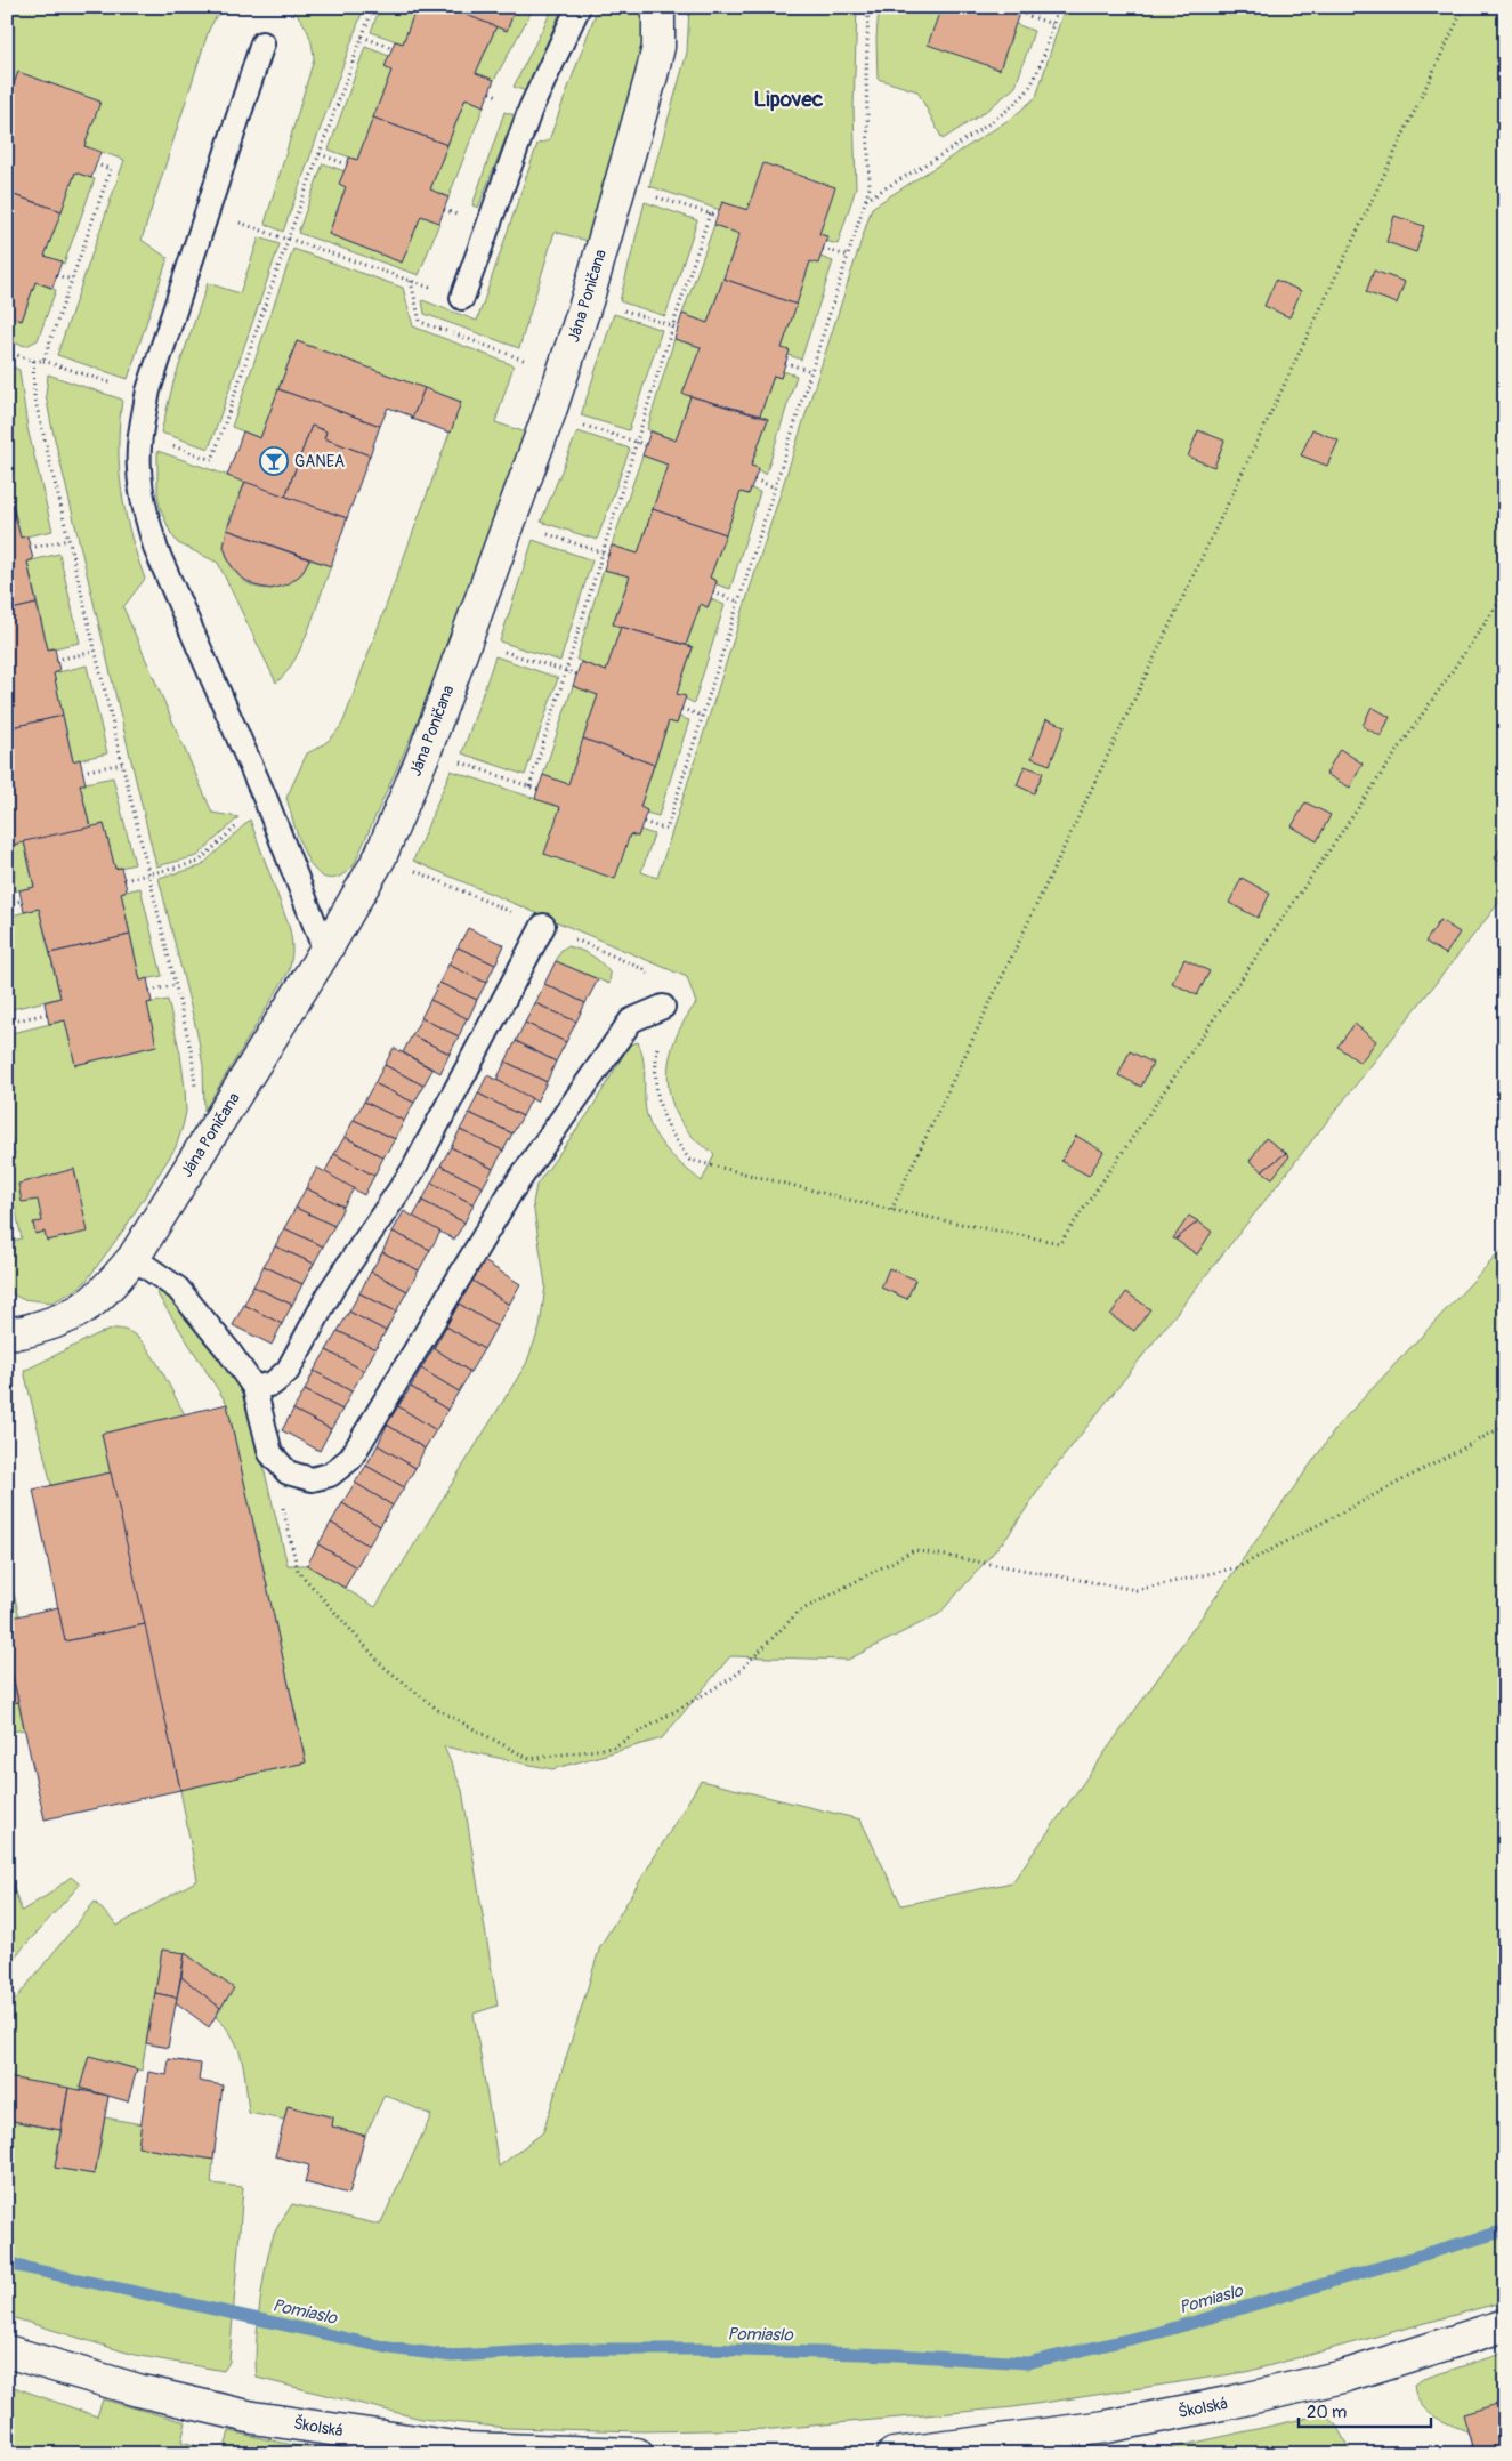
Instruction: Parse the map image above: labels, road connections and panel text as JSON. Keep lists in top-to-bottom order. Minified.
{"streets":{"street":["Jána Poničana","Školská"]},"districts":["Lipovec"],"water":["Pomiaslo"],"places":{"bar":["GANEA"]},"scale_bar":"20 m"}
